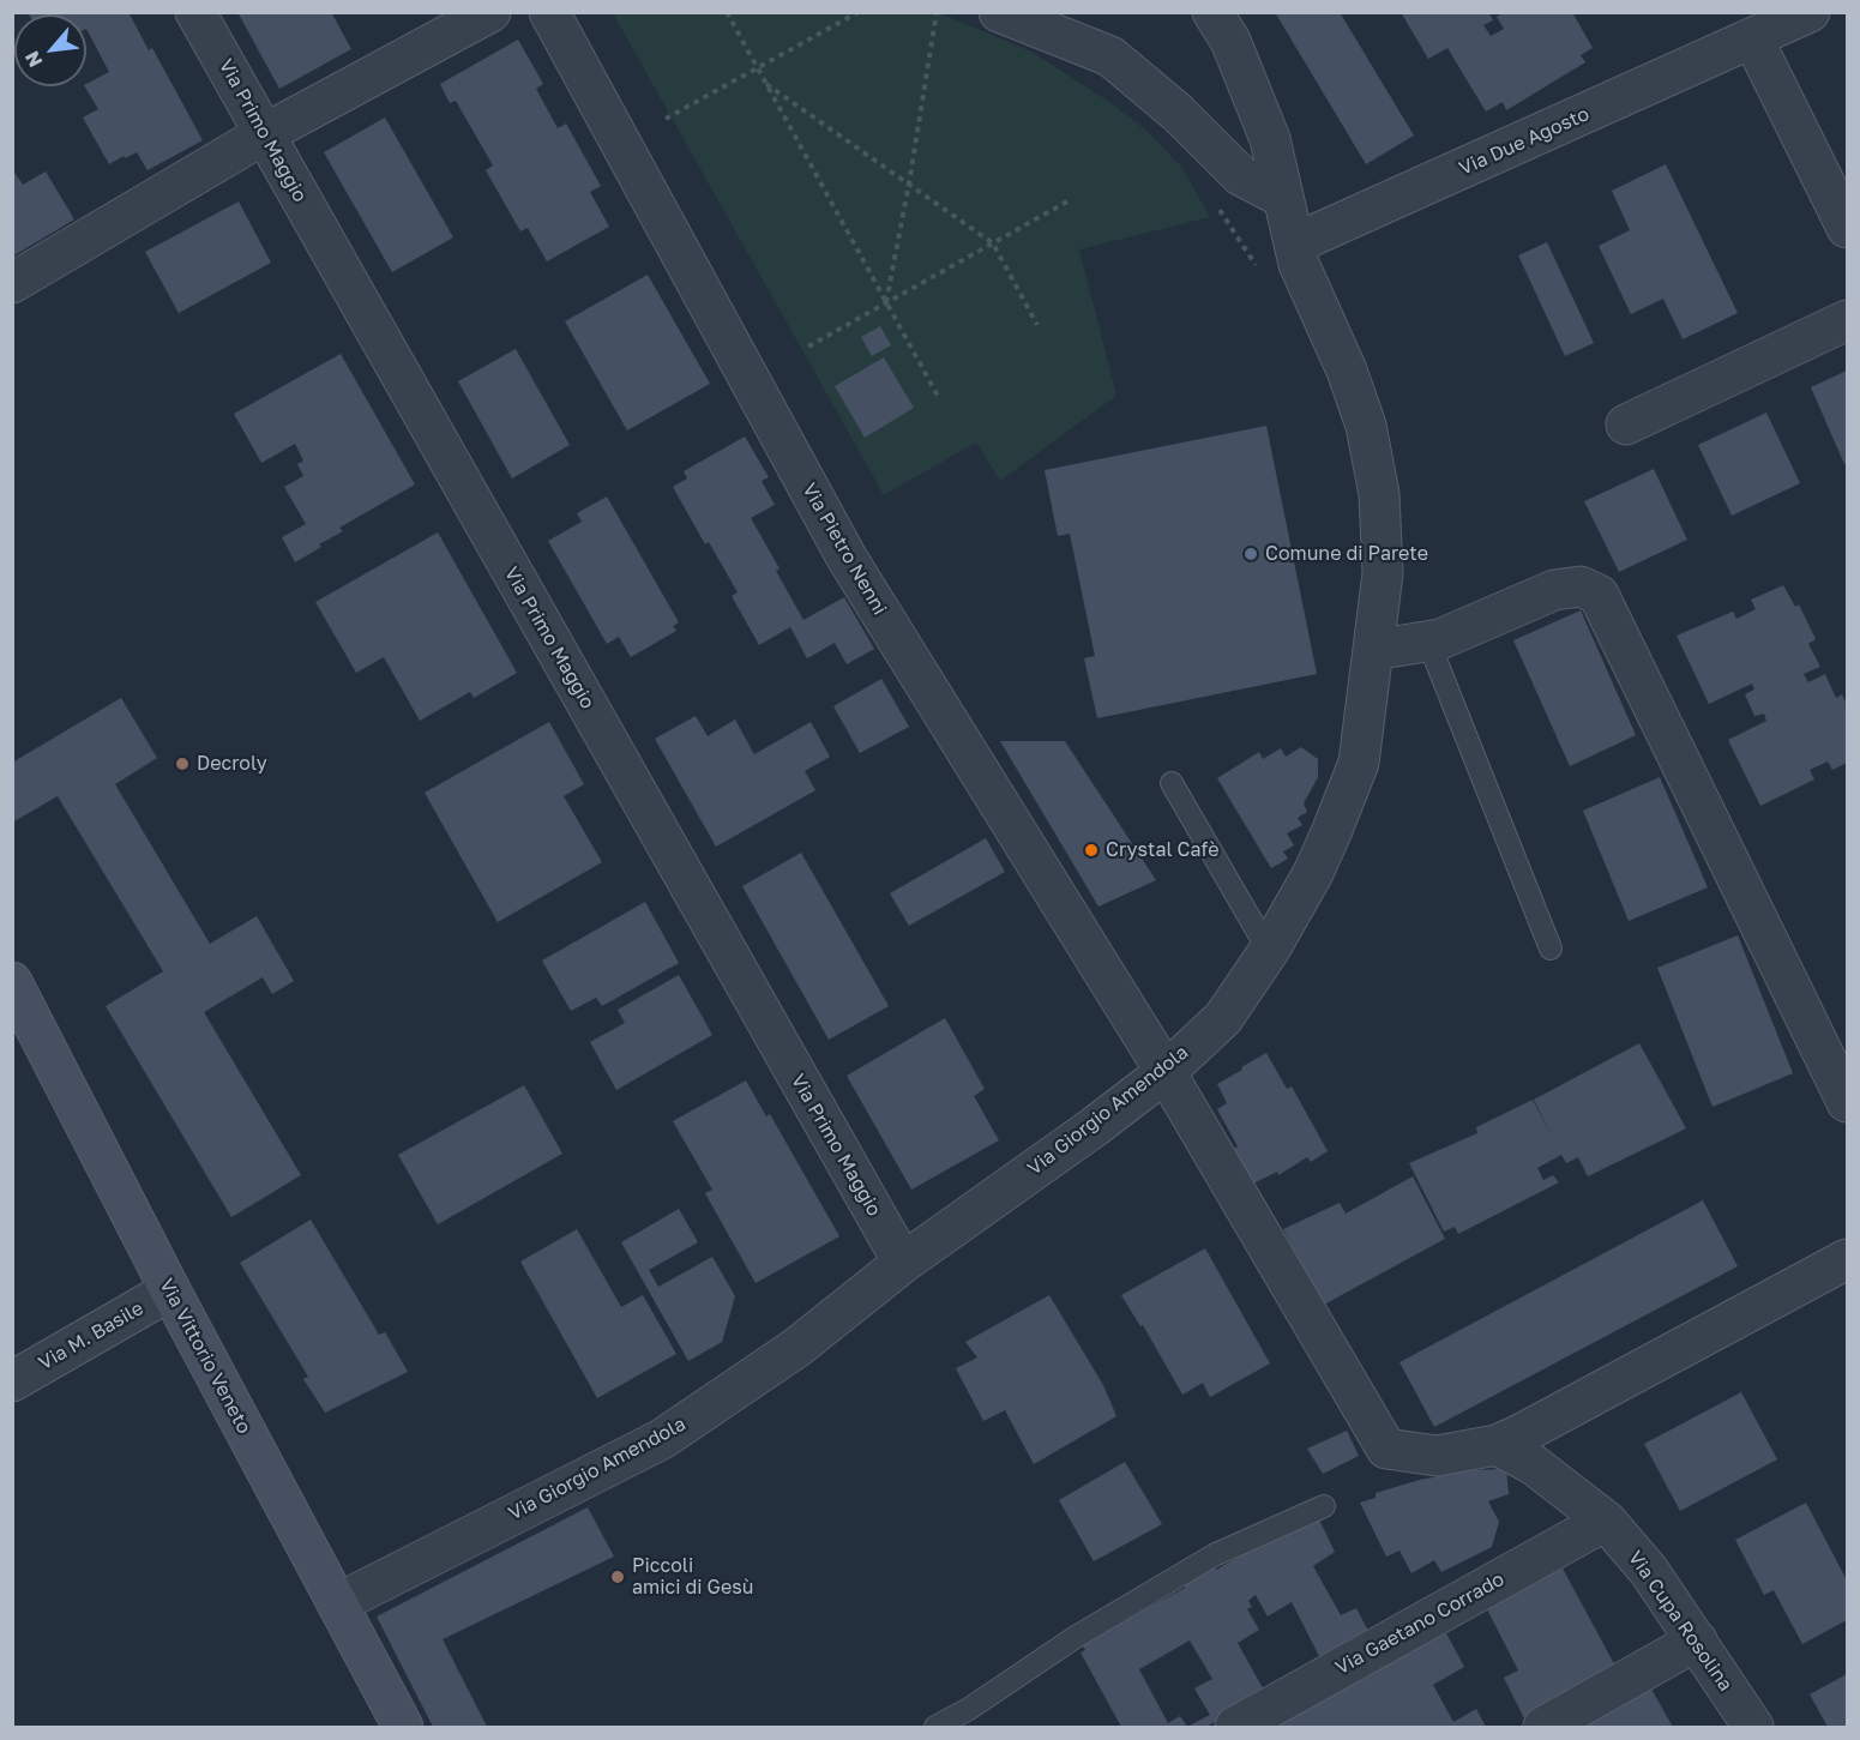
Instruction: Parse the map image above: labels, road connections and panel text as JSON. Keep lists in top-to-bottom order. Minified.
{"streets":{"street":["Via Primo Maggio","Via Due Agosto","Via Pietro Nenni","Via Giorgio Amendola","Via M. Basile","Via Vittorio Veneto","Via Cupa Rosolina","Via Gaetano Corrado"]},"crossings":[["Via Primo Maggio","Via Giorgio Amendola"],["Via Due Agosto","Via Giorgio Amendola"],["Via Pietro Nenni","Via Giorgio Amendola"],["Via Pietro Nenni","Via Cupa Rosolina"],["Via Giorgio Amendola","Via Vittorio Veneto"],["Via M. Basile","Via Vittorio Veneto"],["Via Cupa Rosolina","Via Gaetano Corrado"]],"places":["Comune di Parete","Decroly","Crystal Cafè","Piccoli amici di Gesù"],"north":"bottom left"}
